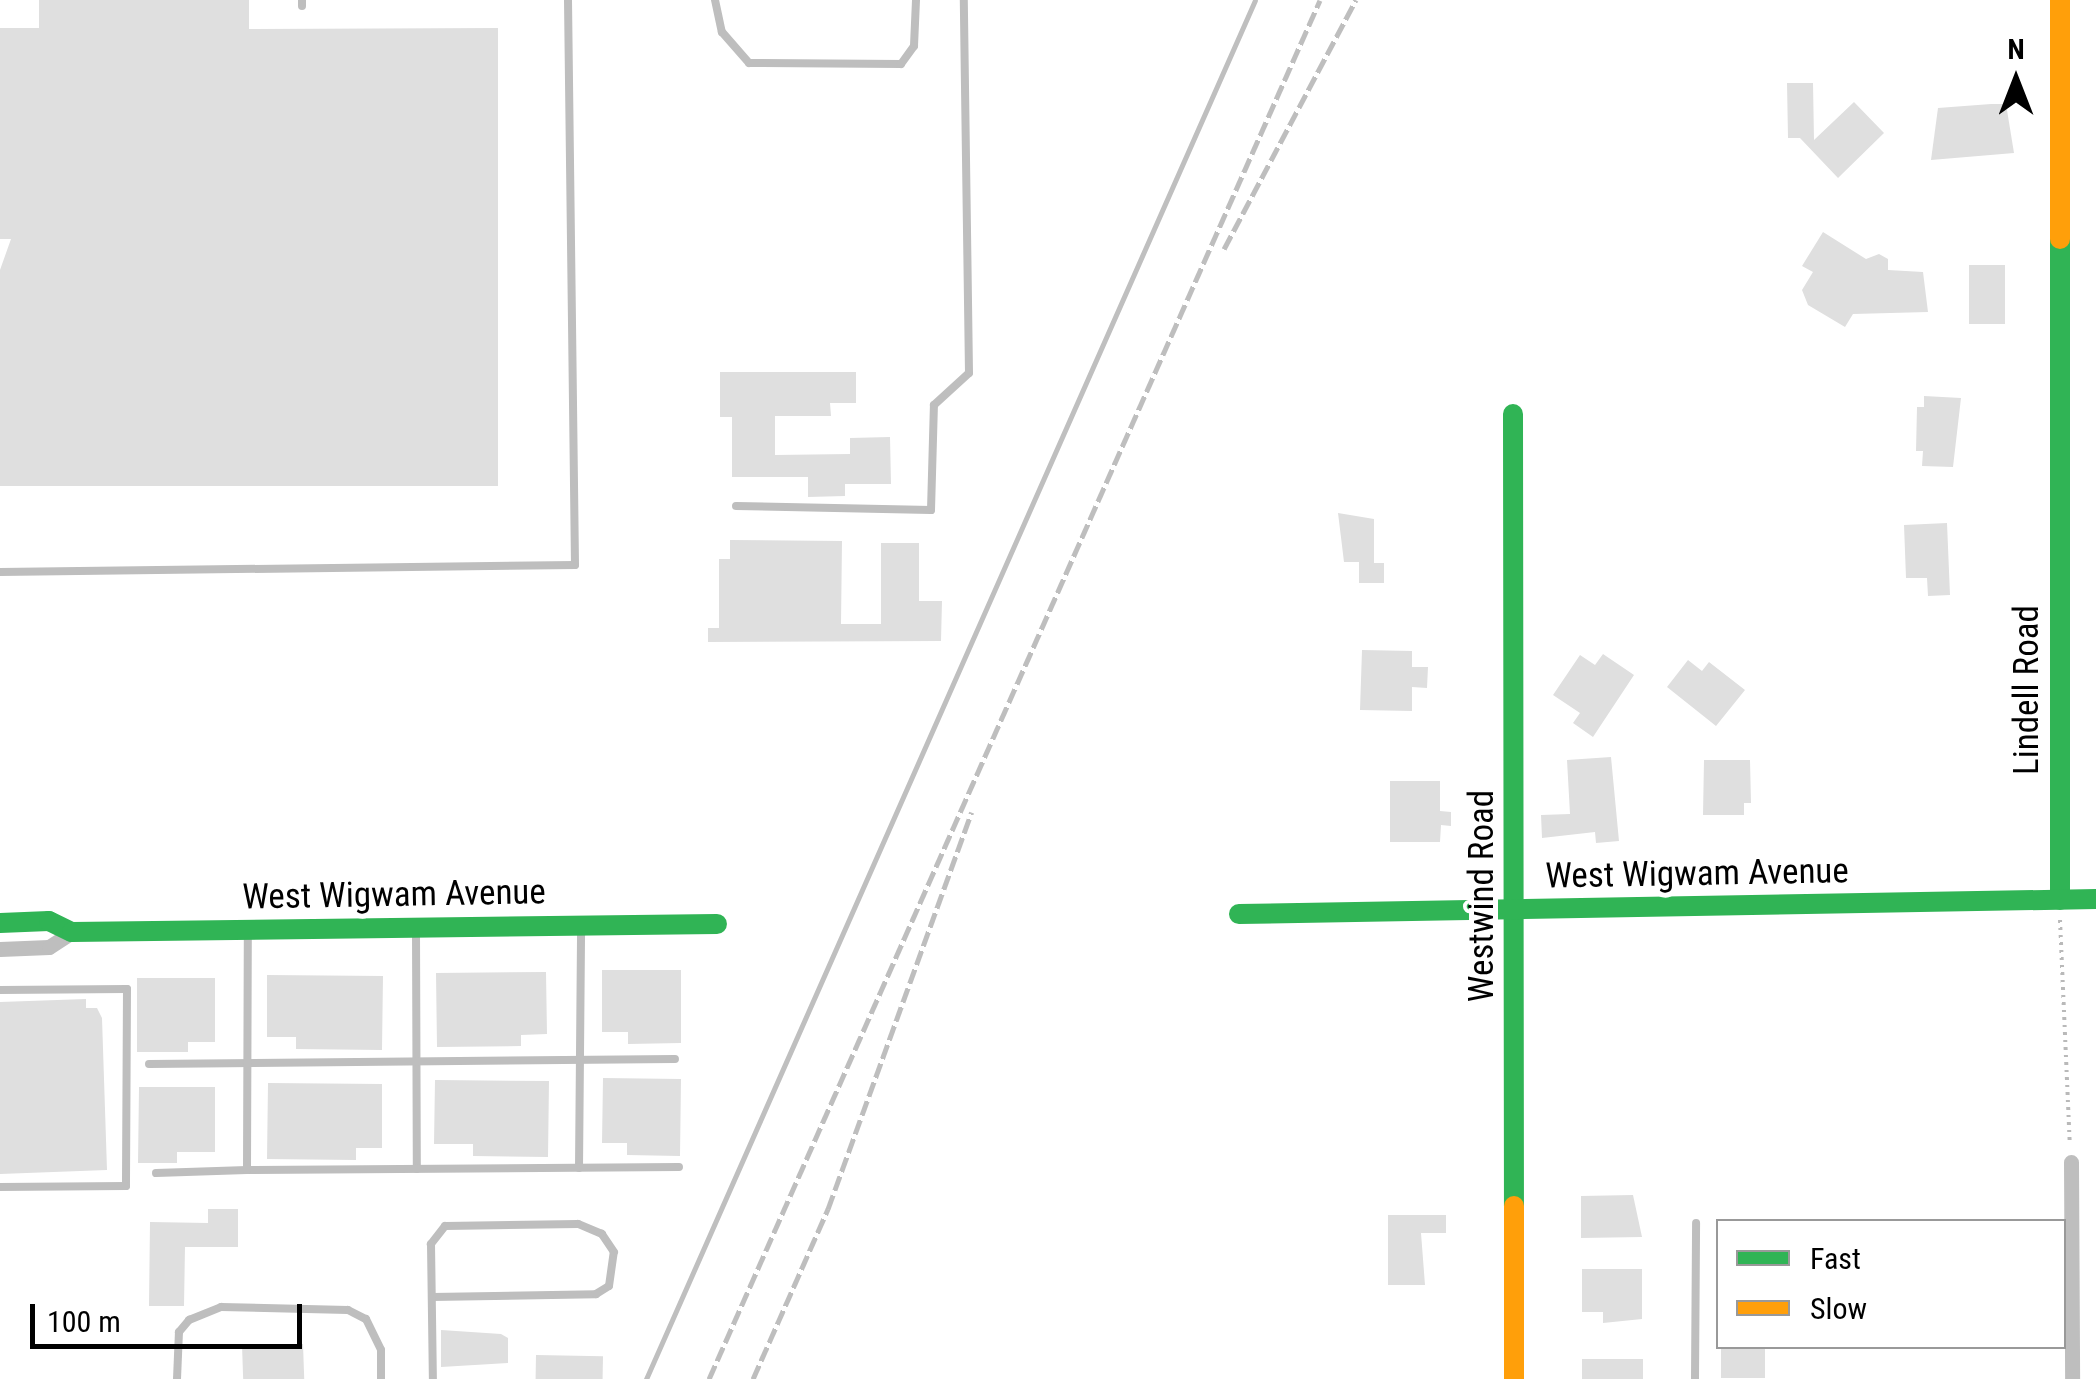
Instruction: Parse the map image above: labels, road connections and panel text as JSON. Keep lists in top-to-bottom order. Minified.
{"streets":{"street":["Lindell Road","West Wigwam Avenue","Westwind Road"]},"crossings":[["Lindell Road","West Wigwam Avenue"],["West Wigwam Avenue","Westwind Road"]],"legend":["Fast","Slow"],"scale_bar":"100 m","north":"top"}
